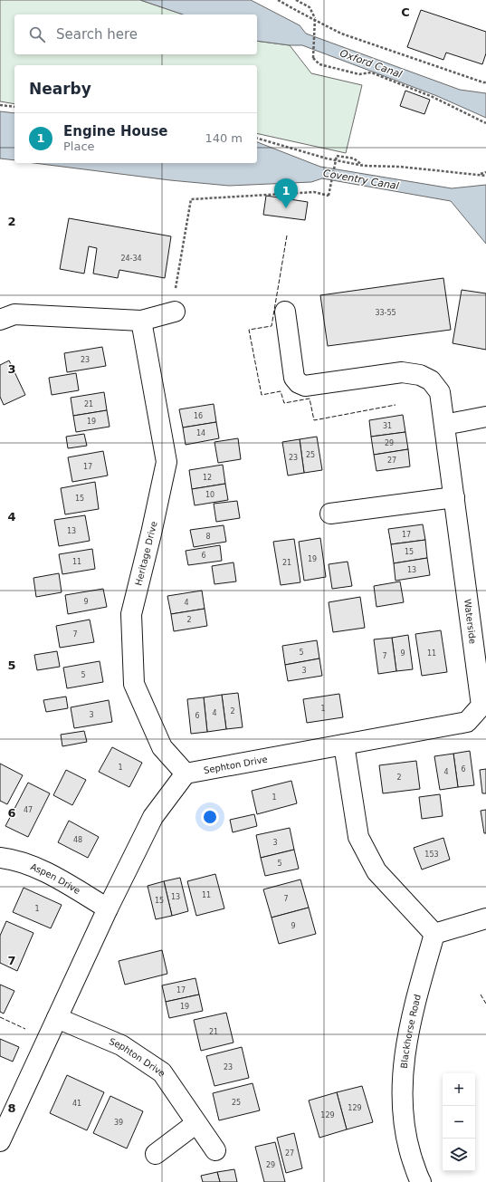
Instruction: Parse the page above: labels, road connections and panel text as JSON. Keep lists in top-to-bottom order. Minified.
{"streets":{"street":["Heritage Drive","Waterside","Sephton Drive","Aspen Drive","Blackhorse Road"]},"crossings":[["Heritage Drive","Sephton Drive"],["Waterside","Sephton Drive"]],"water":["Oxford Canal","Coventry Canal"],"house_numbers":["24-34","33-55","23","21","16","19","31","14","29","25","23","27","17","12","10","15","13","17","8","15","6","19","11","21","13","9","4","2","7","5","9","11","7","3","5","1","2","4","3","6","1","6","4","2","1","47","48","3","153","5","11","13","7","15","1","9","17","19","21","23","25","41","129","129","39","27","29"],"page":{"search":"Search here","heading":"Nearby","list":[{"mark":"1","name":"Engine House","note":"Place","value":"140 m"}],"pins":"1","map_buttons":["+","−"]},"grid":{"columns":["C"],"rows":["2","3","4","5","6","7","8"]}}
